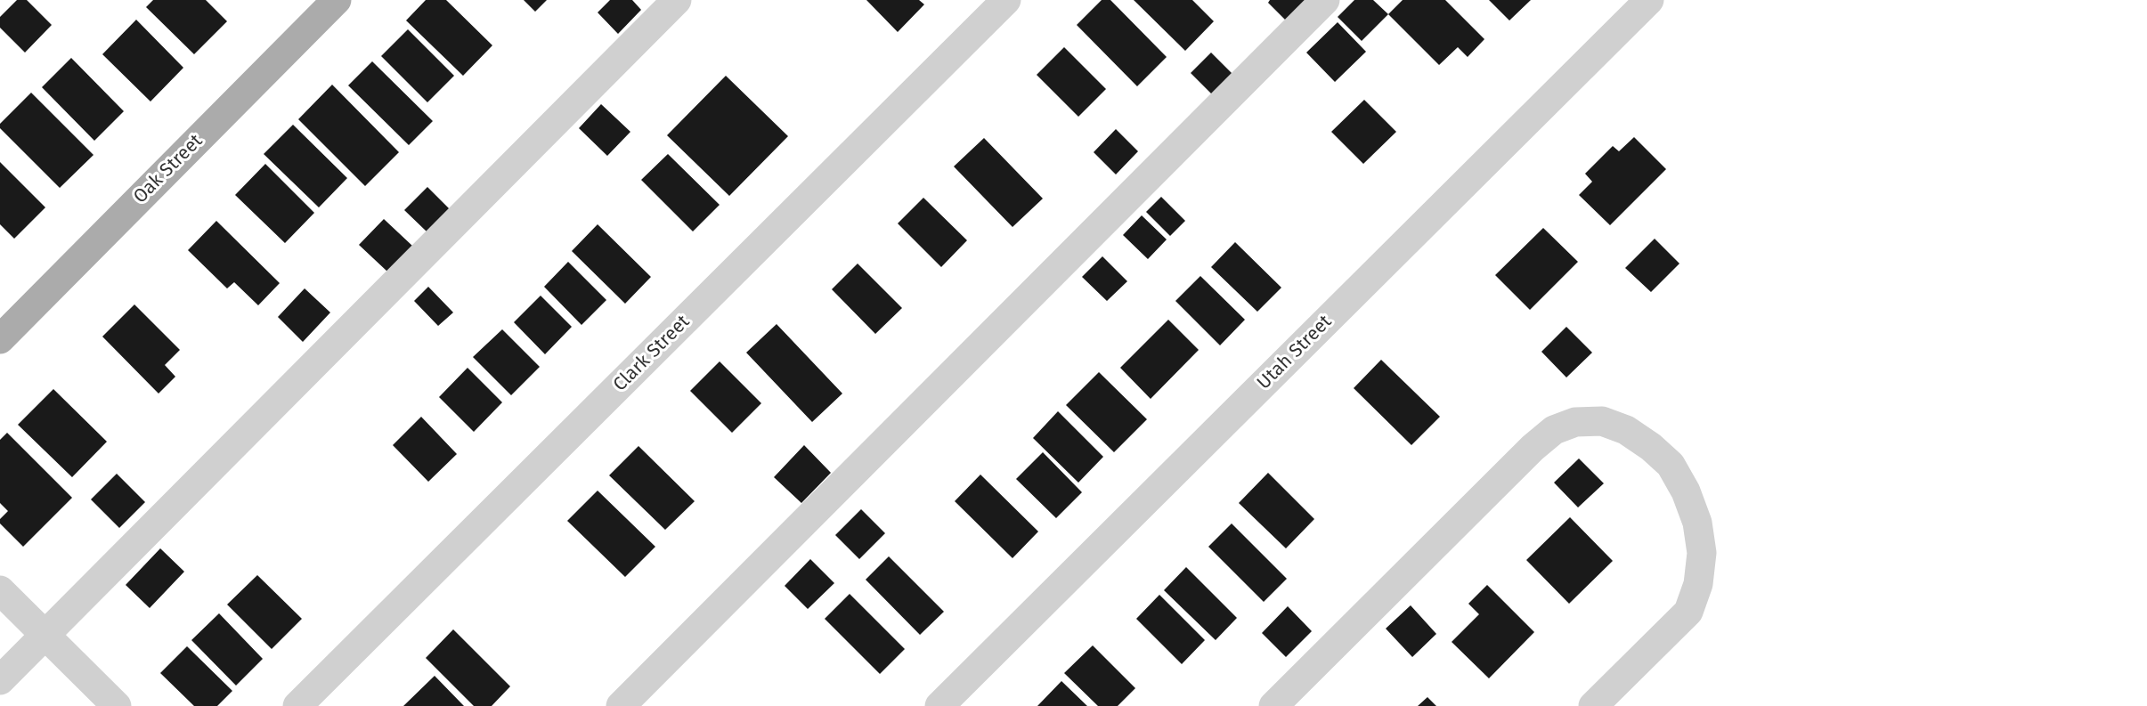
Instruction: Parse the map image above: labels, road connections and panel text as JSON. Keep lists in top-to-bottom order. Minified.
{"streets":{"main road":["Oak Street"],"street":["Utah Street","Clark Street"]}}
